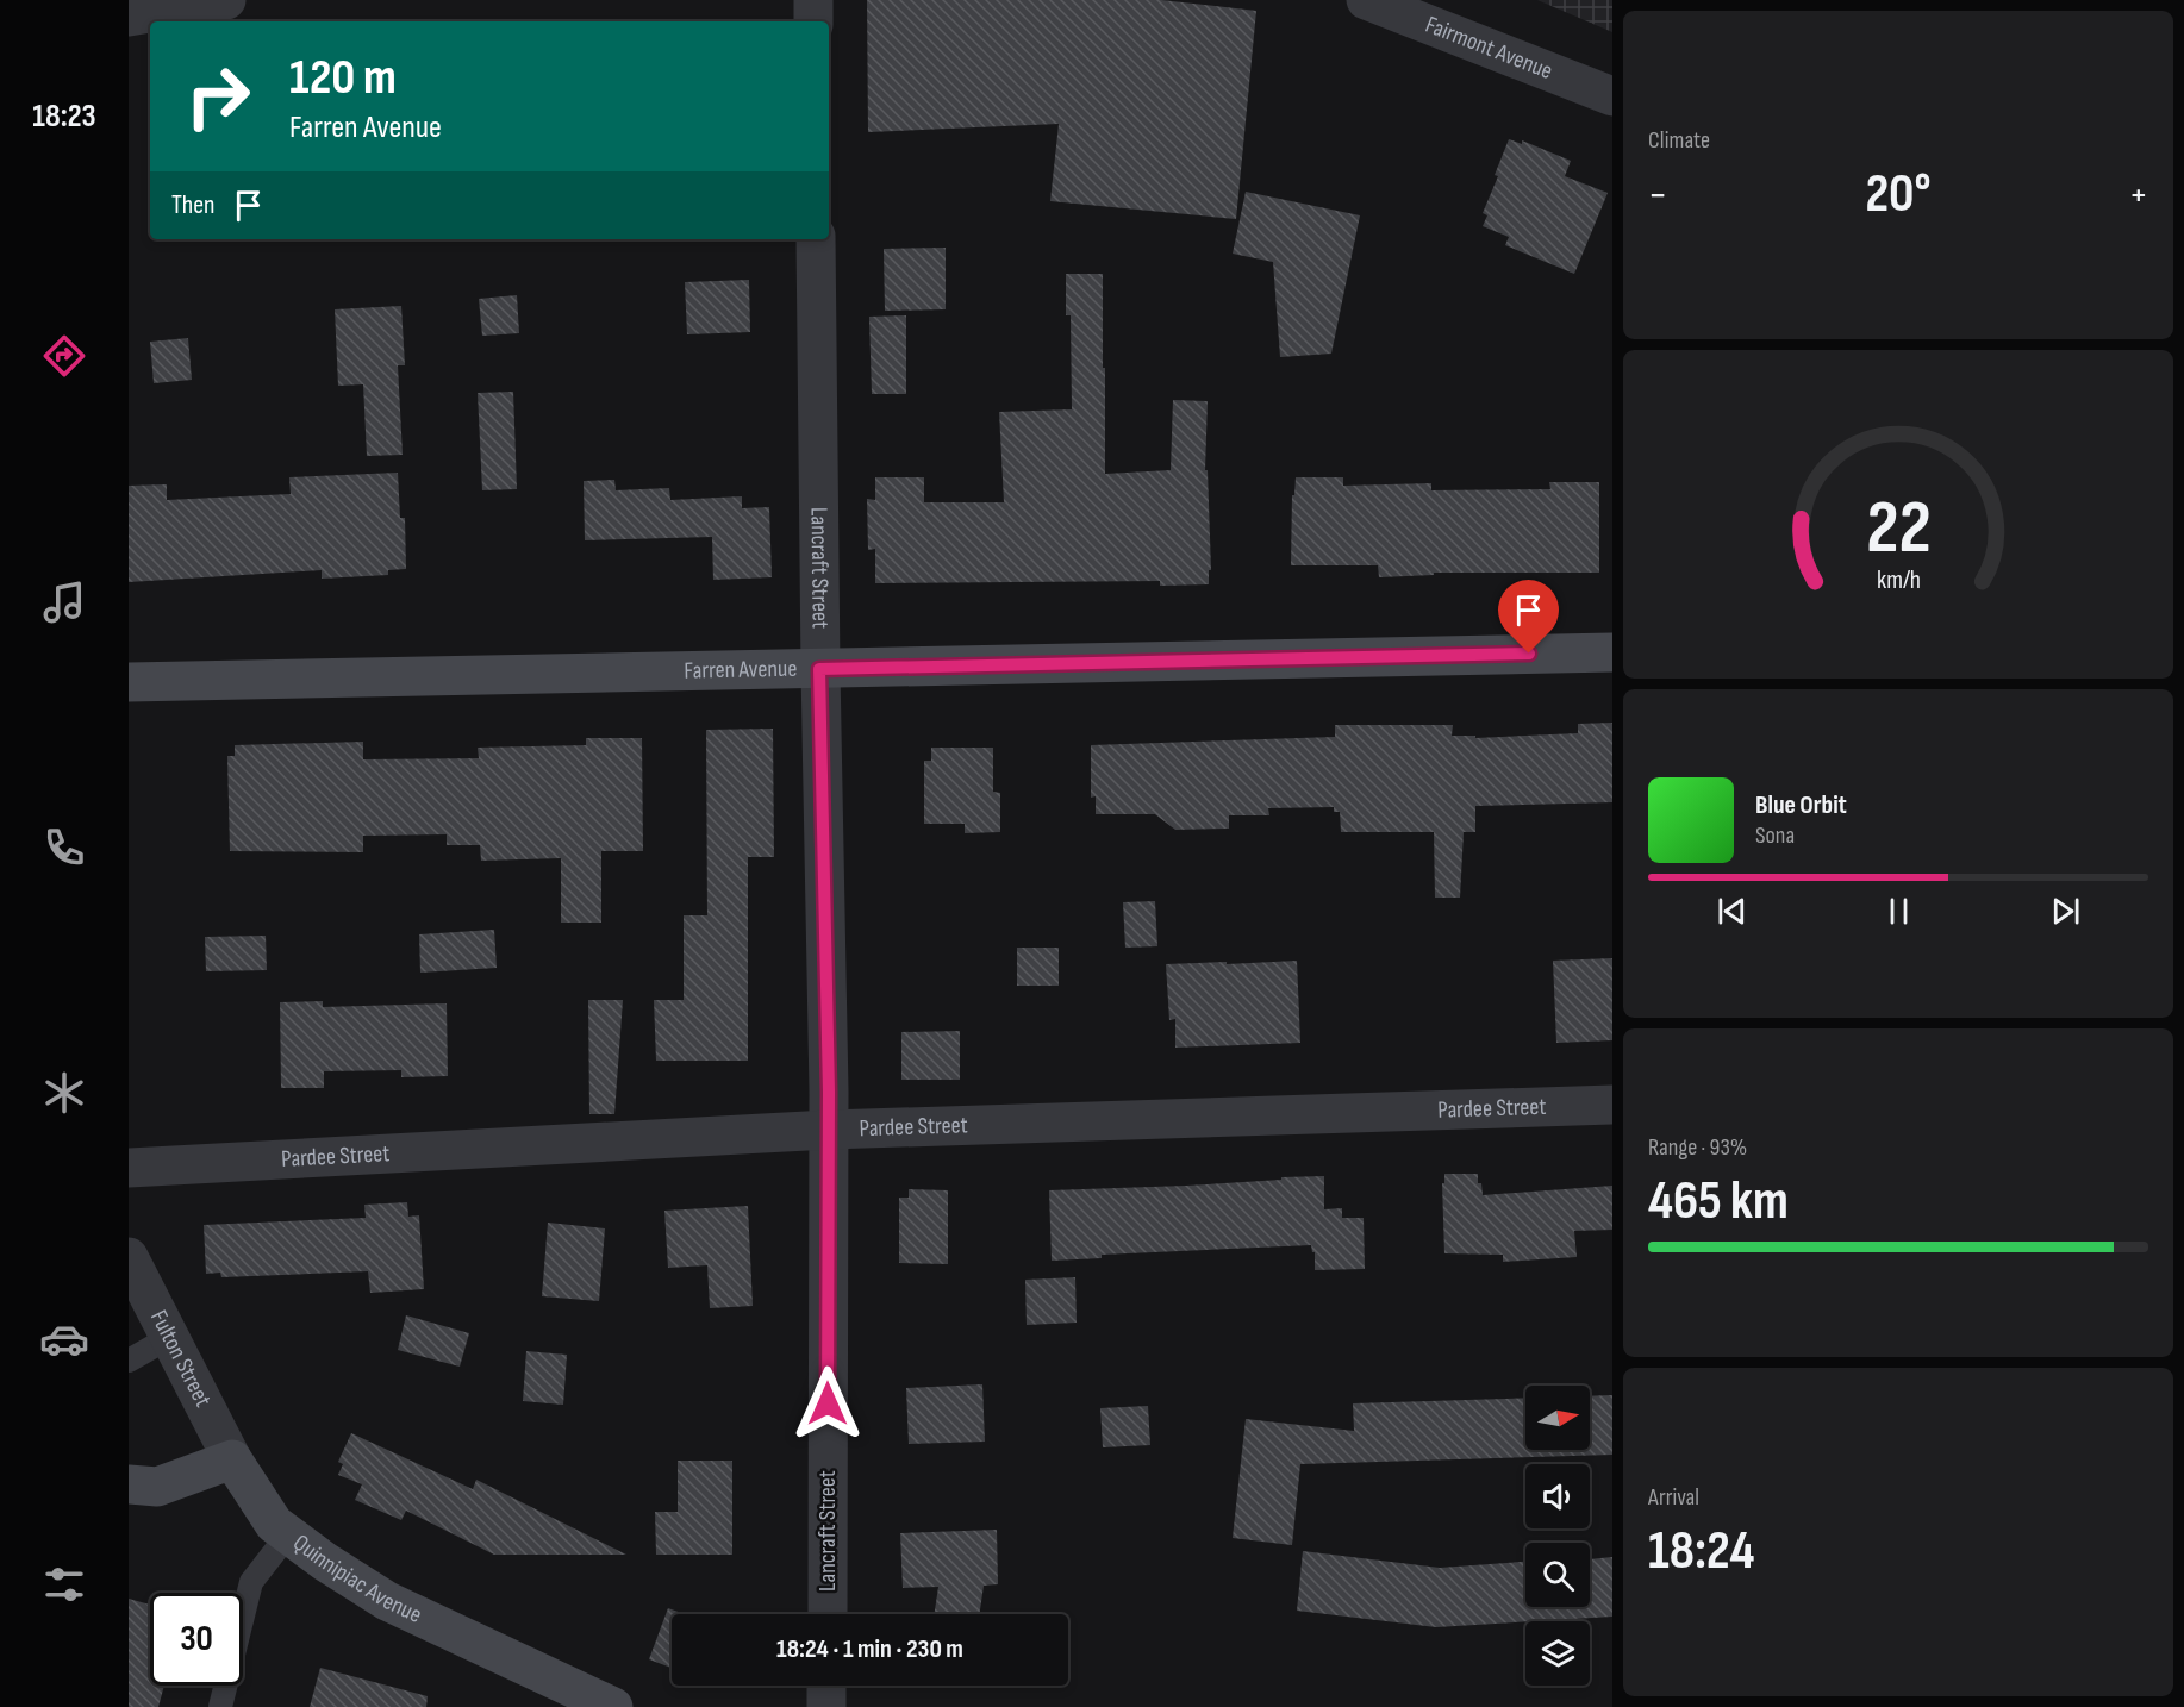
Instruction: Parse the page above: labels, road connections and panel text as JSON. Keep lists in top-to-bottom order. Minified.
{"streets":{"main road":["Farren Avenue","Quinnipiac Avenue"],"street":["Fairmont Avenue","Lancraft Street","Pardee Street","Fulton Street"]},"crossings":[["Lancraft Street","Farren Avenue"],["Lancraft Street","Pardee Street"],["Fulton Street","Quinnipiac Avenue"]],"north":"right","page":{"tabs":"18:23","tile":["Climate",["Range · 93%","465 km"],["Arrival","18:24"]],"turn":["120 m","Farren Avenue"],"heat":["−","20°","+"],"then":"Then","song":["Blue Orbit","Sona"],"limit":"30","trip":"18:24 · 1 min · 230 m","gauge":["22","km/h"]}}
